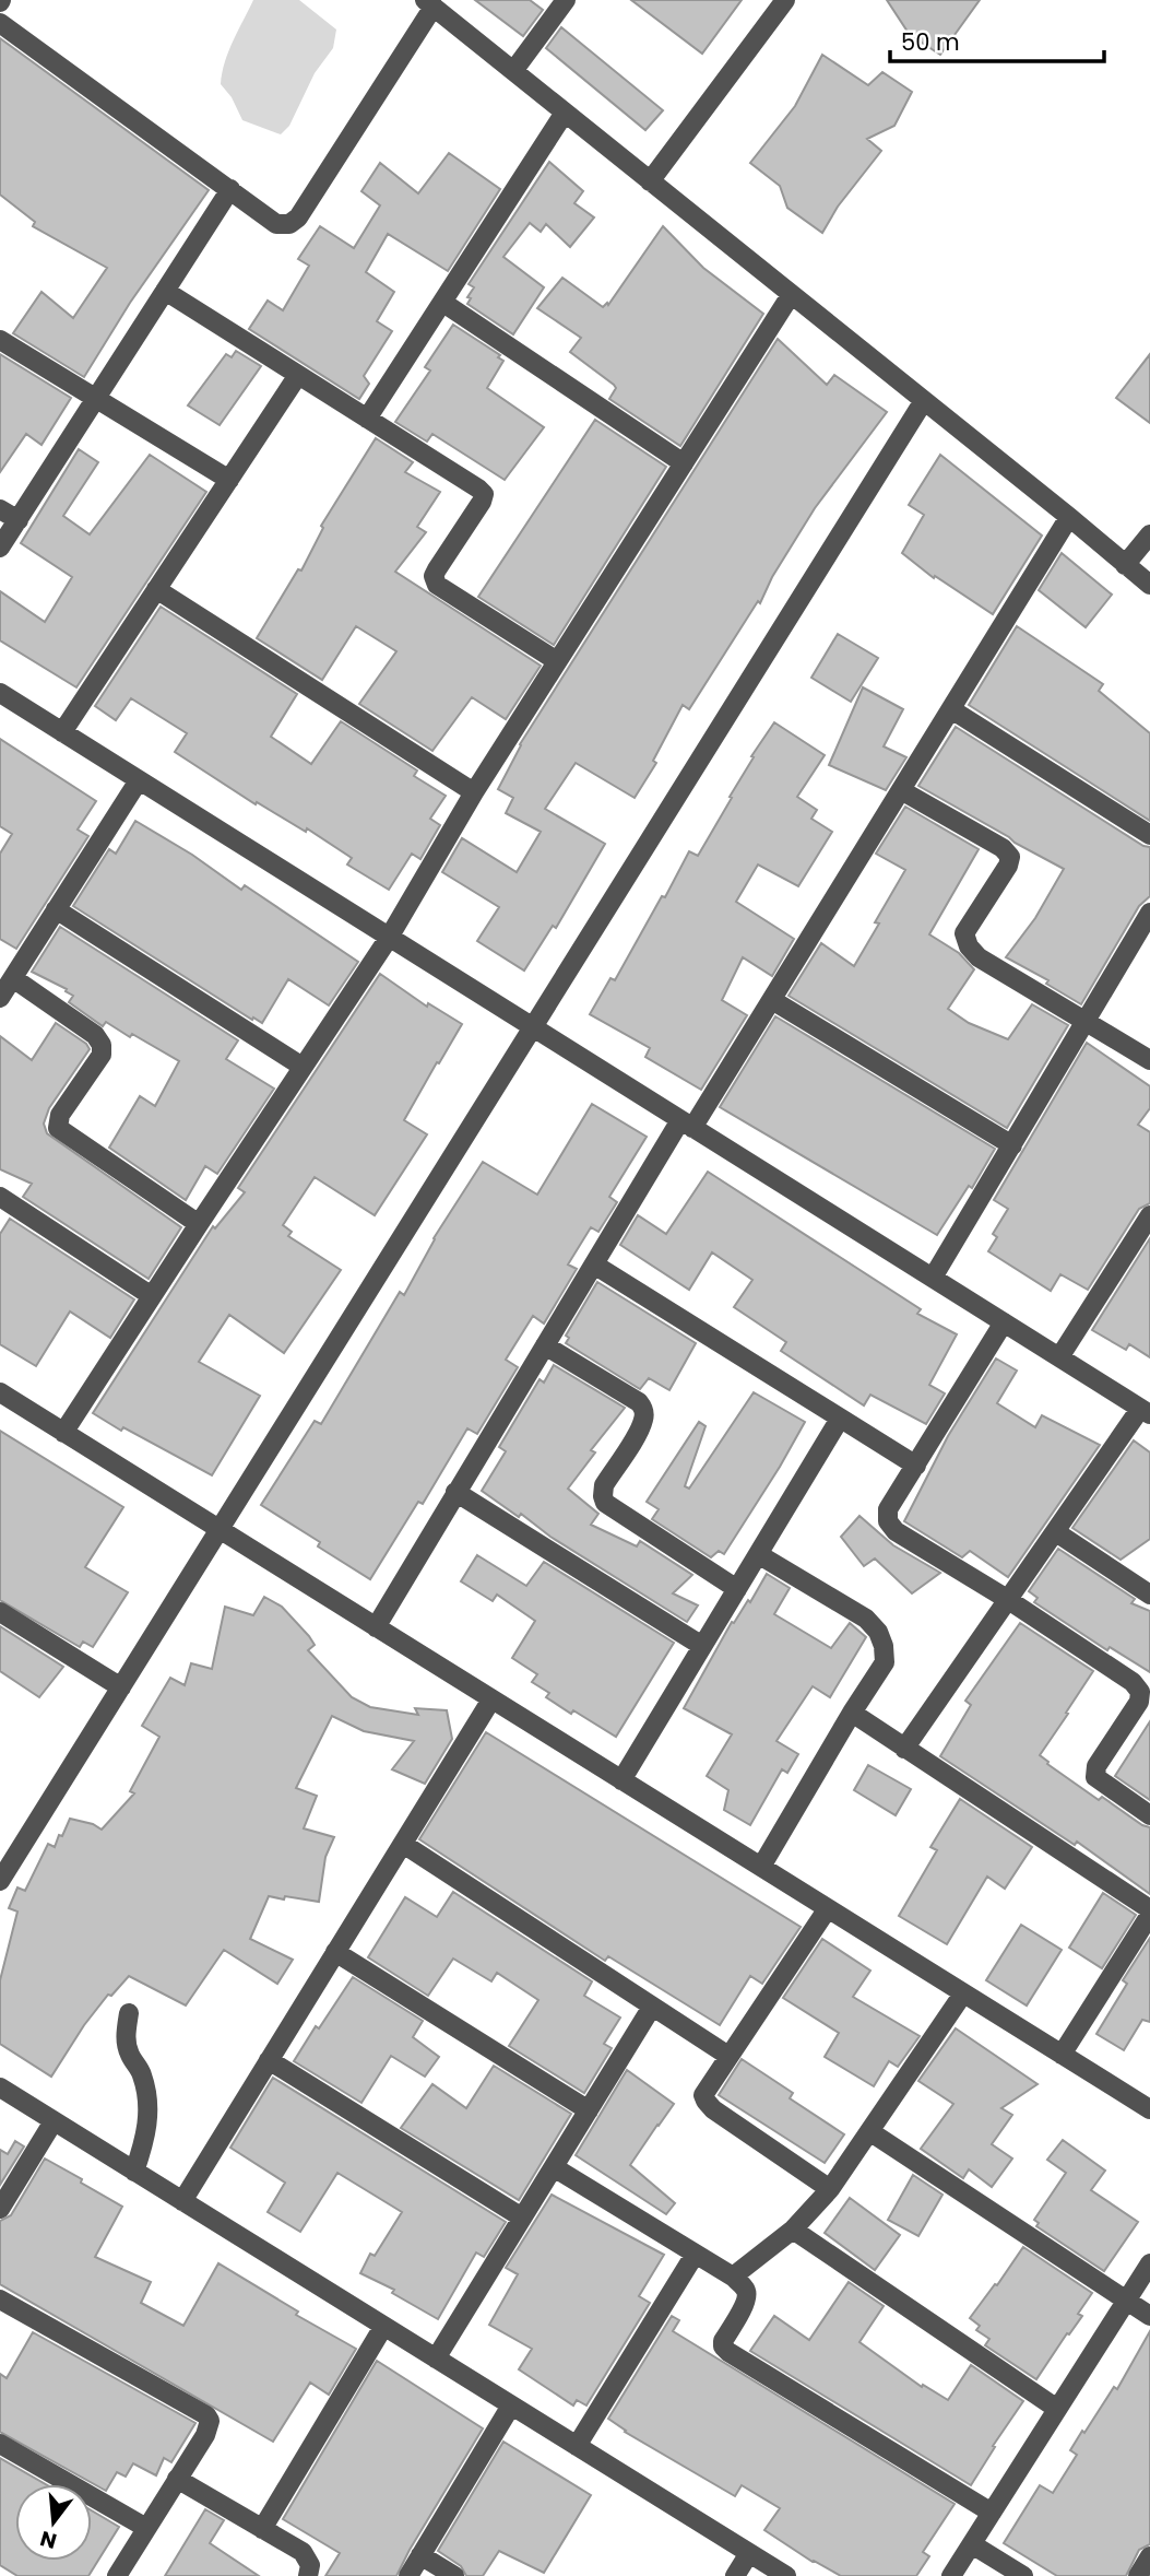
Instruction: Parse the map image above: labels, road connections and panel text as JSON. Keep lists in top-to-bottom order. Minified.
{"scale_bar":"50 m","north":"bottom"}
